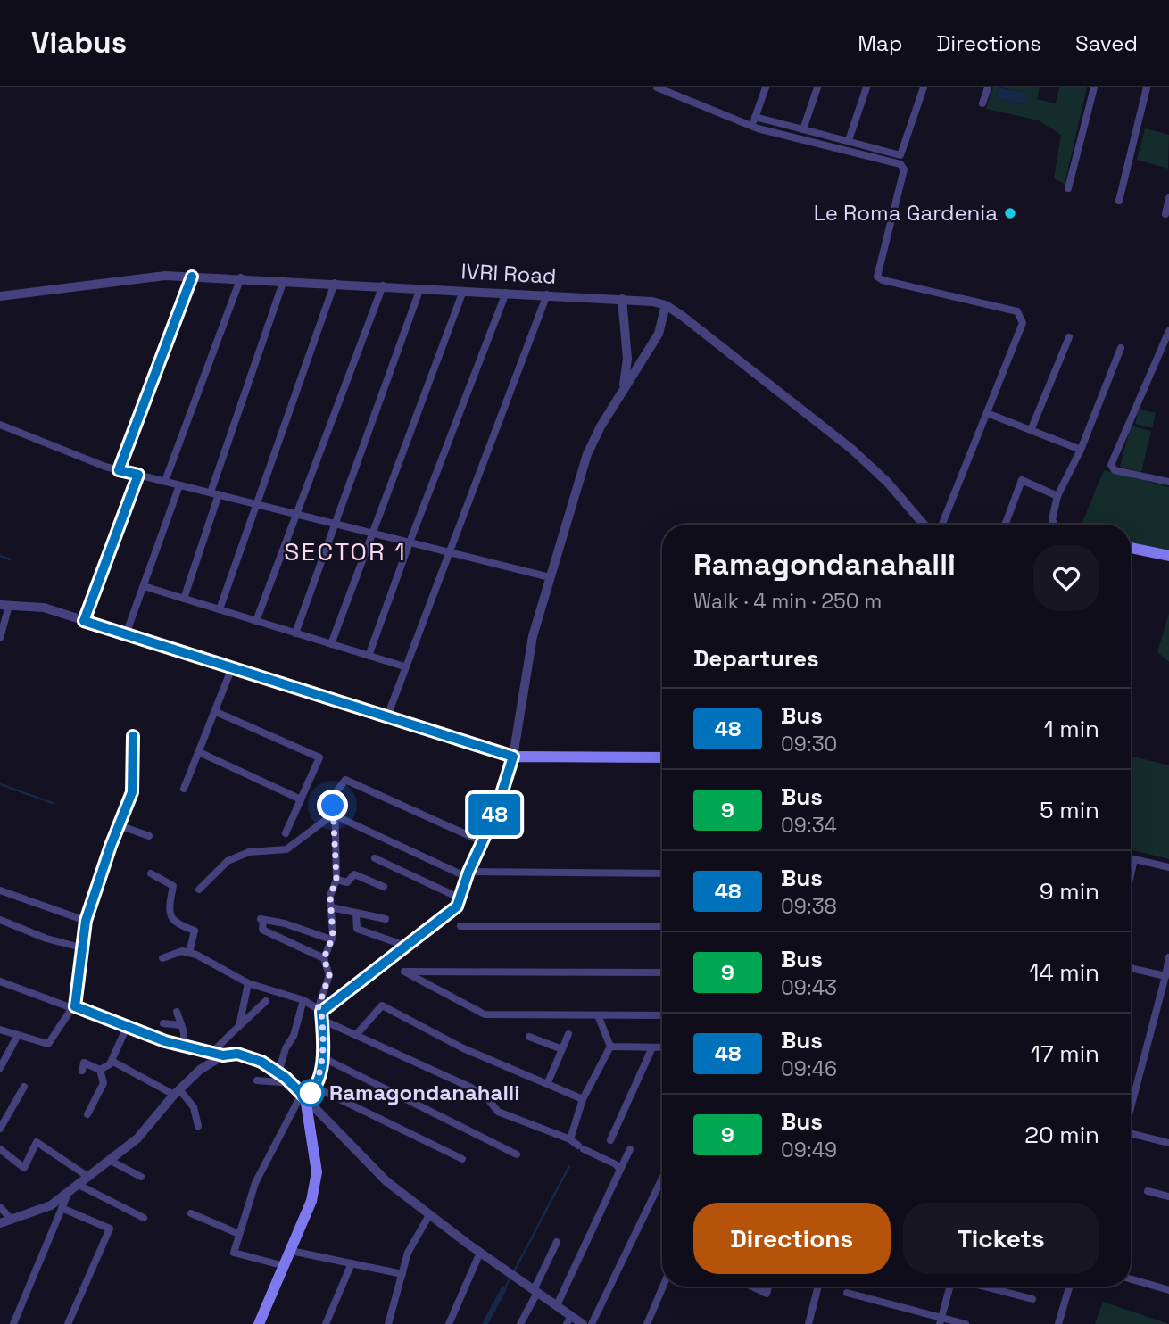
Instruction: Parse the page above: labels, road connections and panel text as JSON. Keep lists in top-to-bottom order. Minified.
{"streets":{"street":["IVRI Road"]},"districts":["SECTOR 1"],"places":["Le Roma Gardenia","Ramagondanahalli"],"lines":["bus line 48"],"page":{"header":"Viabus","nav":["Map","Directions","Saved"],"on_map":"48","heading":[["Ramagondanahalli","Walk · 4 min · 250 m"],"Departures"],"list":[{"mark":"48","name":"Bus","note":"09:30","value":"1 min"},{"mark":"9","name":"Bus","note":"09:34","value":"5 min"},{"mark":"48","name":"Bus","note":"09:38","value":"9 min"},{"mark":"9","name":"Bus","note":"09:43","value":"14 min"},{"mark":"48","name":"Bus","note":"09:46","value":"17 min"},{"mark":"9","name":"Bus","note":"09:49","value":"20 min"}],"buttons":["Directions","Tickets"]}}
